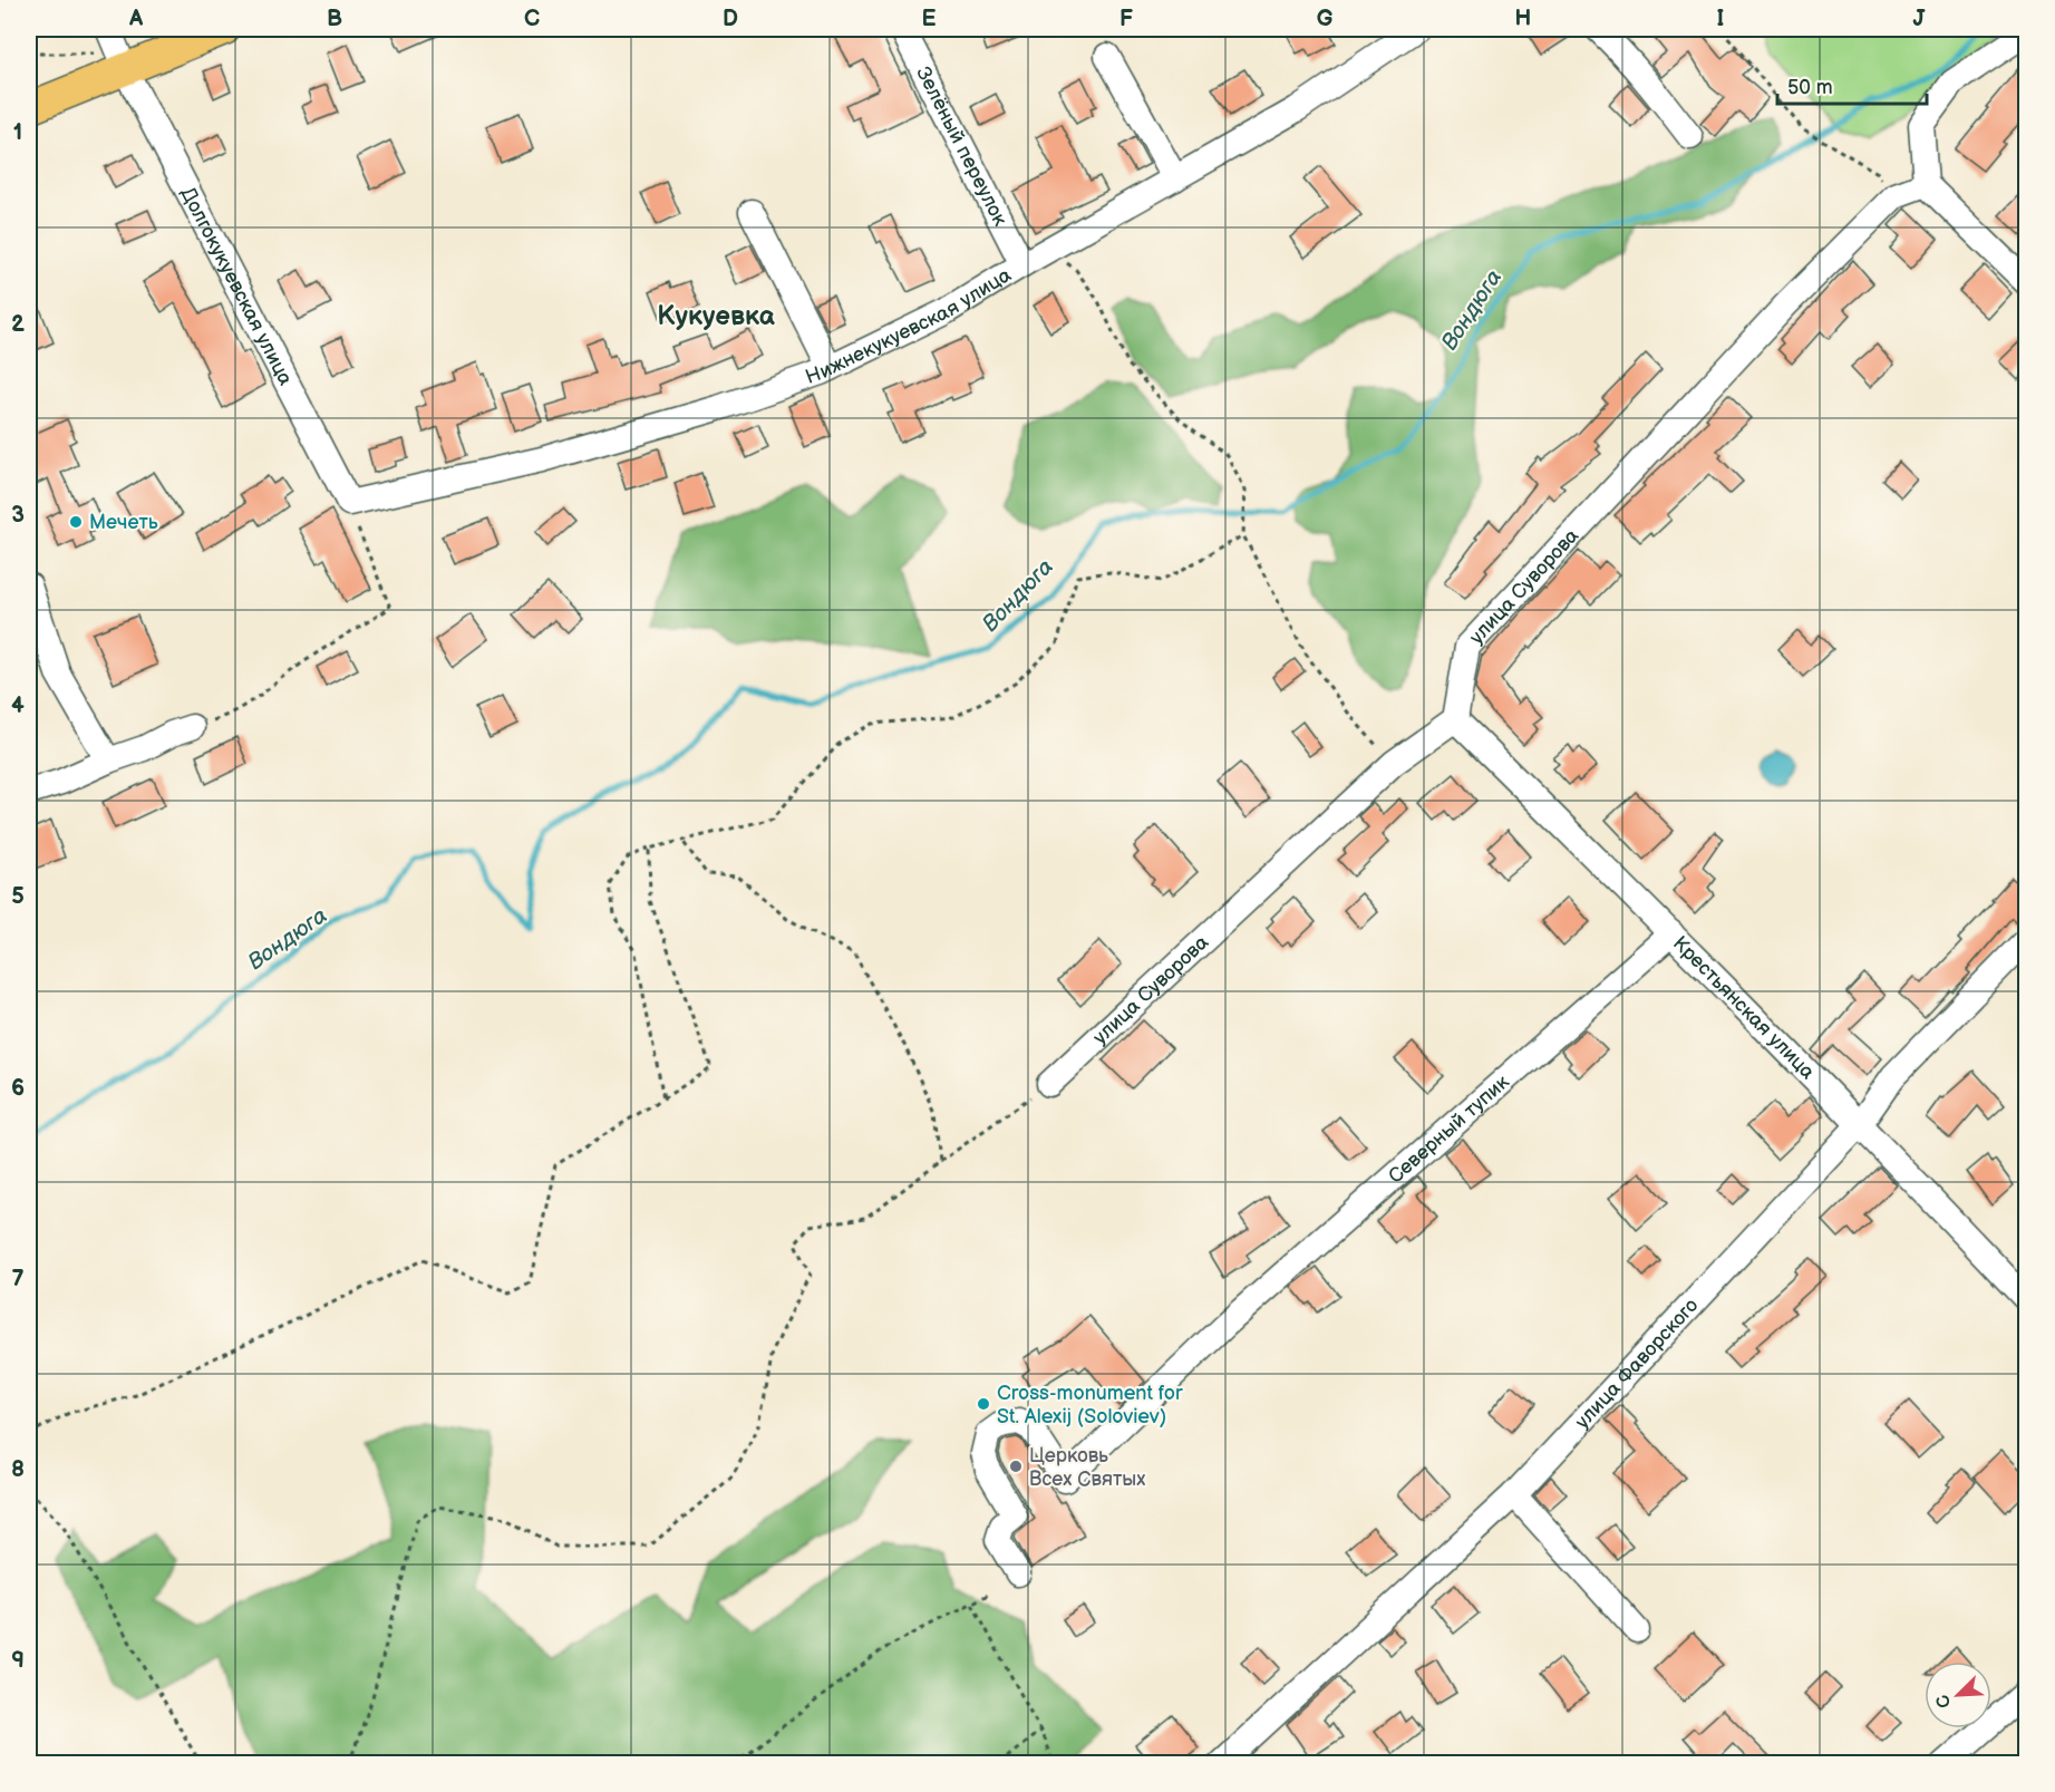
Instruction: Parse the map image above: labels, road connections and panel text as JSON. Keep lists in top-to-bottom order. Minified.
{"streets":{"street":["Зелёный переулок","Долгокукуевская улица","Нижнекукуевская улица","улица Суворова","Крестьянская улица","Северный тупик","улица Фаворского"]},"crossings":[["Зелёный переулок","Нижнекукуевская улица"],["Долгокукуевская улица","Нижнекукуевская улица"],["улица Суворова","Крестьянская улица"],["Крестьянская улица","Северный тупик"],["Крестьянская улица","улица Фаворского"]],"districts":["Кукуевка"],"water":["Вондюга"],"places":["Мечеть","Cross-monument for St. Alexij (Soloviev)","Церковь Всех Святых"],"scale_bar":"50 m","north":"bottom left","grid":{"columns":["A","B","C","D","E","F","G","H","I","J"],"rows":["1","2","3","4","5","6","7","8","9"]}}
